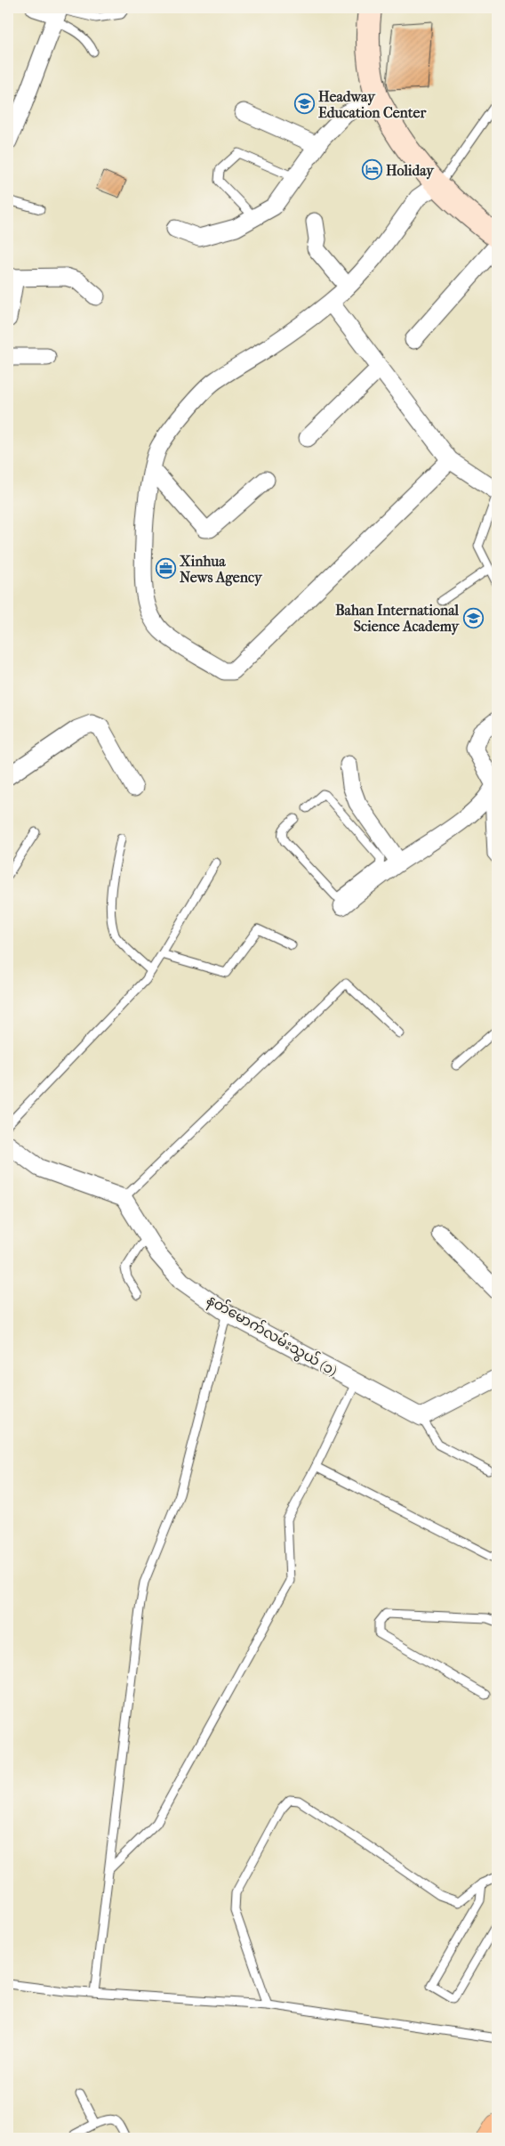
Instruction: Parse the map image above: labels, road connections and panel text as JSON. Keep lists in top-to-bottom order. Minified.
{"streets":{"street":["နတ်မောက်လမ်းသွယ် (၁)"]},"places":{"school or university":["Headway Education Center","Bahan International Science Academy"],"hotel":["Holiday"],"office":["Xinhua News Agency"]}}
